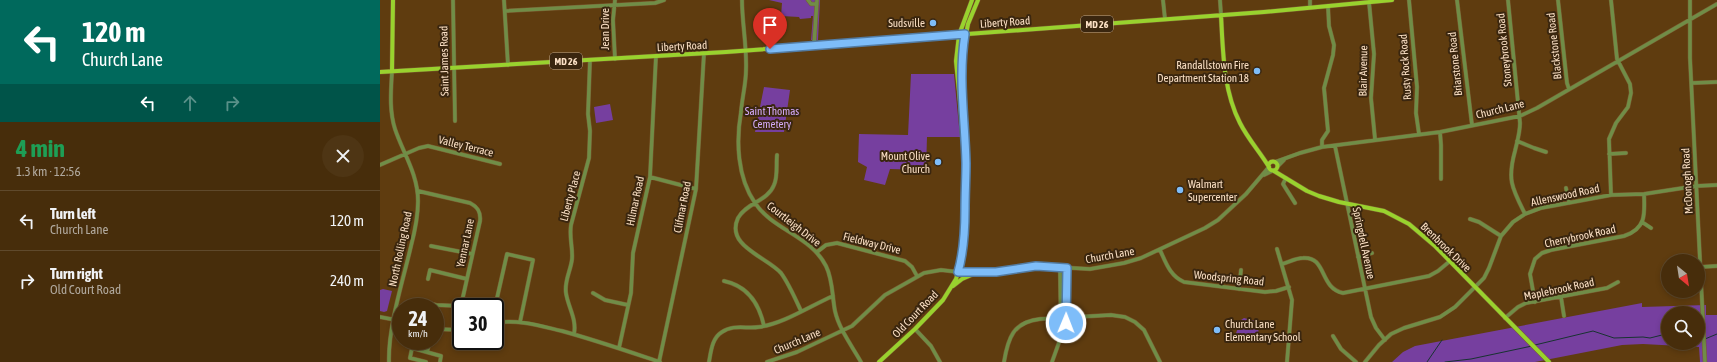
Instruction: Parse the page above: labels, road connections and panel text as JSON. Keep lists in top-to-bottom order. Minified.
{"streets":{"main road":["Liberty Road","MD 26","Brenbrook Drive","North Rolling Road","Old Court Road"],"street":["Jean Drive","Blackstone Road","Stoneybrook Road","Saint James Road","Briarstone Road","Rusty Rock Road","Blair Avenue","Church Lane","Valley Terrace","McDonogh Road","Allenswood Road","Liberty Place","Hilmar Road","Clifmar Road","Courtleigh Drive","Cherrybrook Road","Yennar Lane","Fieldway Drive","Springdell Avenue","Woodspring Road","Maplebrook Road"]},"crossings":[["Liberty Road","Jean Drive"],["Liberty Road","Saint James Road"],["Liberty Road","Blair Avenue"],["Liberty Road","Liberty Place"],["Liberty Road","Hilmar Road"],["Liberty Road","Clifmar Road"],["Liberty Road","Courtleigh Drive"],["Liberty Road","Brenbrook Drive"],["Liberty Road","North Rolling Road"],["Liberty Road","Old Court Road"],["Blackstone Road","Church Lane"],["Stoneybrook Road","Church Lane"],["Stoneybrook Road","Allenswood Road"],["Briarstone Road","Church Lane"],["Rusty Rock Road","Church Lane"],["Blair Avenue","Church Lane"],["Church Lane","McDonogh Road"],["Church Lane","Courtleigh Drive"],["Church Lane","Fieldway Drive"],["Church Lane","Springdell Avenue"],["Church Lane","Brenbrook Drive"],["Church Lane","Woodspring Road"],["Church Lane","Old Court Road"],["Valley Terrace","North Rolling Road"],["McDonogh Road","Allenswood Road"],["Allenswood Road","Springdell Avenue"],["Allenswood Road","Brenbrook Drive"],["Courtleigh Drive","Fieldway Drive"],["Cherrybrook Road","Maplebrook Road"],["Yennar Lane","North Rolling Road"],["Springdell Avenue","Brenbrook Drive"],["Brenbrook Drive","Maplebrook Road"]],"parks":["Saint Thomas Cemetery"],"places":["Sudsville","Randallstown Fire Department Station 18","Mount Olive Church","Walmart Supercenter","Church Lane Elementary School"],"north":"bottom right","page":{"turn":["120 m","Church Lane"],"heading":["4 min","1.3 km · 12:56"],"list":[{"name":"Turn left","note":"Church Lane","value":"120 m"},{"name":"Turn right","note":"Old Court Road","value":"240 m"}],"speed":"24 km/h","limit":"30"}}
